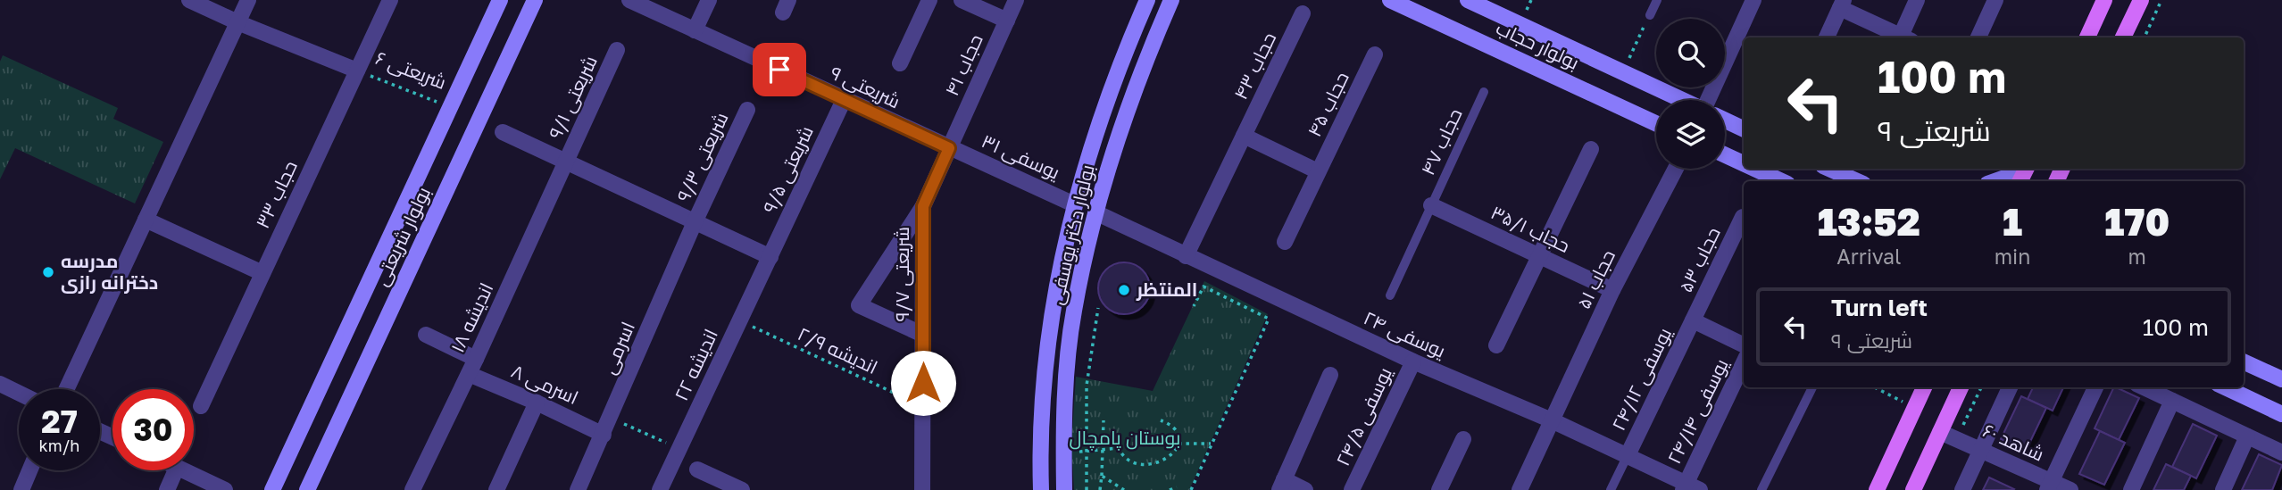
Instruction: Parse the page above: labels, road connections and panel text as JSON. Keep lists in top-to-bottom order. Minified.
{"streets":{"main road":["بولوار حجاب","بولوار دکتر یوسفی","بولوار شریعتی"],"street":["حجاب ۴۱","حجاب ۴۳","شریعتی ۹","شریعتی ۹/۱","حجاب ۴۵","شریعتی ۹/۳","یوسفی ۳۱","شریعتی ۹/۵","حجاب ۳۳","حجاب ۳۵/۱","حجاب ۵۳","شریعتی ۹/۷","حجاب ۵۱","اندیشه ۱۸","یوسفی ۲۴","اسرمی","اندیشه ۲۲","یوسفی ۲۴/۱۲","اسرمی ۸","یوسفی ۲۴/۱۴","یوسفی ۲۴/۵","شاهد ۶۰"],"lane":["حجاب ۴۷"],"path":["شریعتی ۶","اندیشه ۲/۹"]},"crossings":[["حجاب ۴۱","شریعتی ۹"],["حجاب ۴۱","یوسفی ۳۱"],["حجاب ۴۱","شریعتی ۹/۷"],["حجاب ۴۳","یوسفی ۲۴"],["شریعتی ۶","حجاب ۳۳"],["شریعتی ۶","بولوار شریعتی"],["شریعتی ۹","یوسفی ۳۱"],["شریعتی ۹","شریعتی ۹/۵"],["شریعتی ۹","شریعتی ۹/۷"],["شریعتی ۹/۱","اندیشه ۱۸"],["حجاب ۴۷","حجاب ۳۵/۱"],["شریعتی ۹/۳","اسرمی"],["یوسفی ۳۱","بولوار دکتر یوسفی"],["یوسفی ۳۱","شریعتی ۹/۷"],["شریعتی ۹/۵","اندیشه ۲۲"],["حجاب ۳۵/۱","حجاب ۵۱"],["بولوار دکتر یوسفی","یوسفی ۲۴"],["حجاب ۵۳","یوسفی ۲۴/۱۲"],["شریعتی ۹/۷","اندیشه ۲/۹"],["حجاب ۵۱","یوسفی ۲۴"],["اندیشه ۱۸","اسرمی ۸"],["یوسفی ۲۴","یوسفی ۲۴/۱۲"],["یوسفی ۲۴","یوسفی ۲۴/۱۴"],["یوسفی ۲۴","یوسفی ۲۴/۵"],["اسرمی","اسرمی ۸"],["اندیشه ۲/۹","اندیشه ۲۲"]],"parks":["بوستان پامچال"],"places":["مدرسه دخترانه رازی","المنتظر"],"page":{"turn":["100 m","شریعتی ۹"],"eta":["13:52","Arrival","1","min","170","m"],"list":[{"name":"Turn left","note":"شریعتی ۹","value":"100 m"}],"speed":"27 km/h","limit":"30"}}
